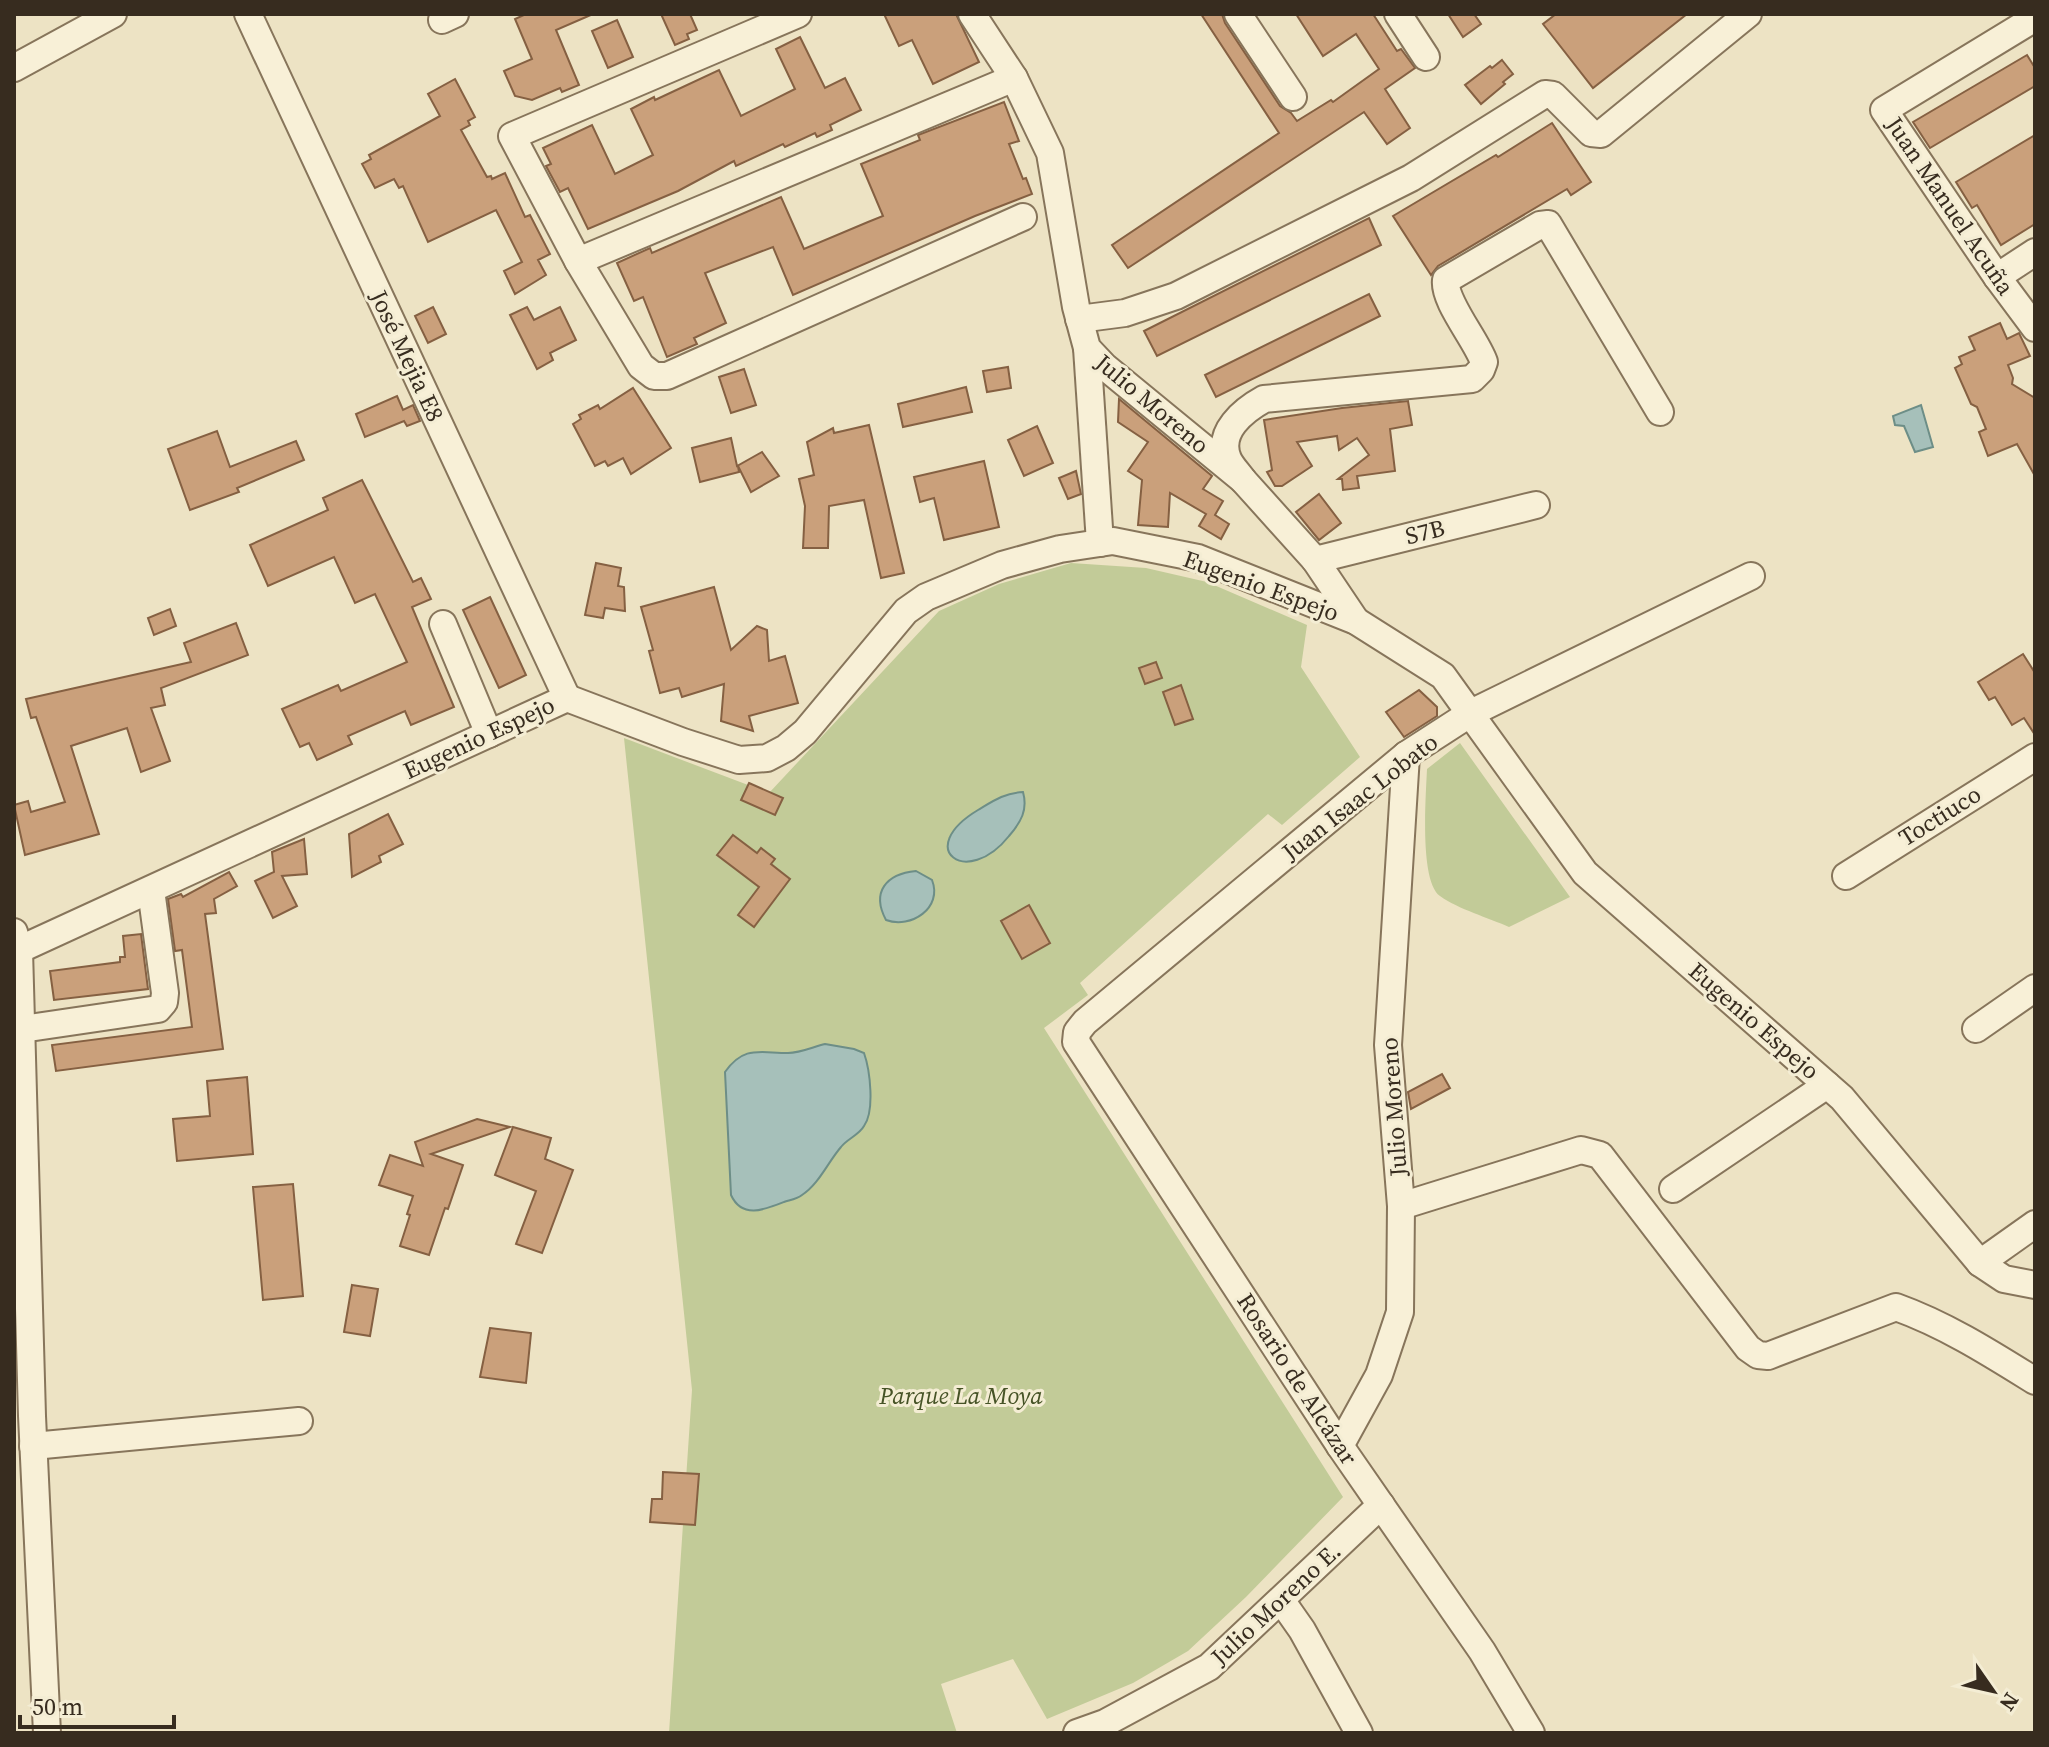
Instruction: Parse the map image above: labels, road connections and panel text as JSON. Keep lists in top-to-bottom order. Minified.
{"streets":{"street":["Juan Manuel Acuña","José Mejia E8","Julio Moreno","S7B","Eugenio Espejo","Juan Isaac Lobato","Toctiuco","Rosario de Alcázar","Julio Moreno E."]},"crossings":[["José Mejia E8","Eugenio Espejo"],["Julio Moreno","S7B"],["Julio Moreno","Eugenio Espejo"],["Julio Moreno","Juan Isaac Lobato"],["Julio Moreno","Rosario de Alcázar"],["Eugenio Espejo","Juan Isaac Lobato"],["Juan Isaac Lobato","Rosario de Alcázar"],["Rosario de Alcázar","Julio Moreno E."]],"parks":["Parque La Moya"],"scale_bar":"50 m","north":"bottom right"}
